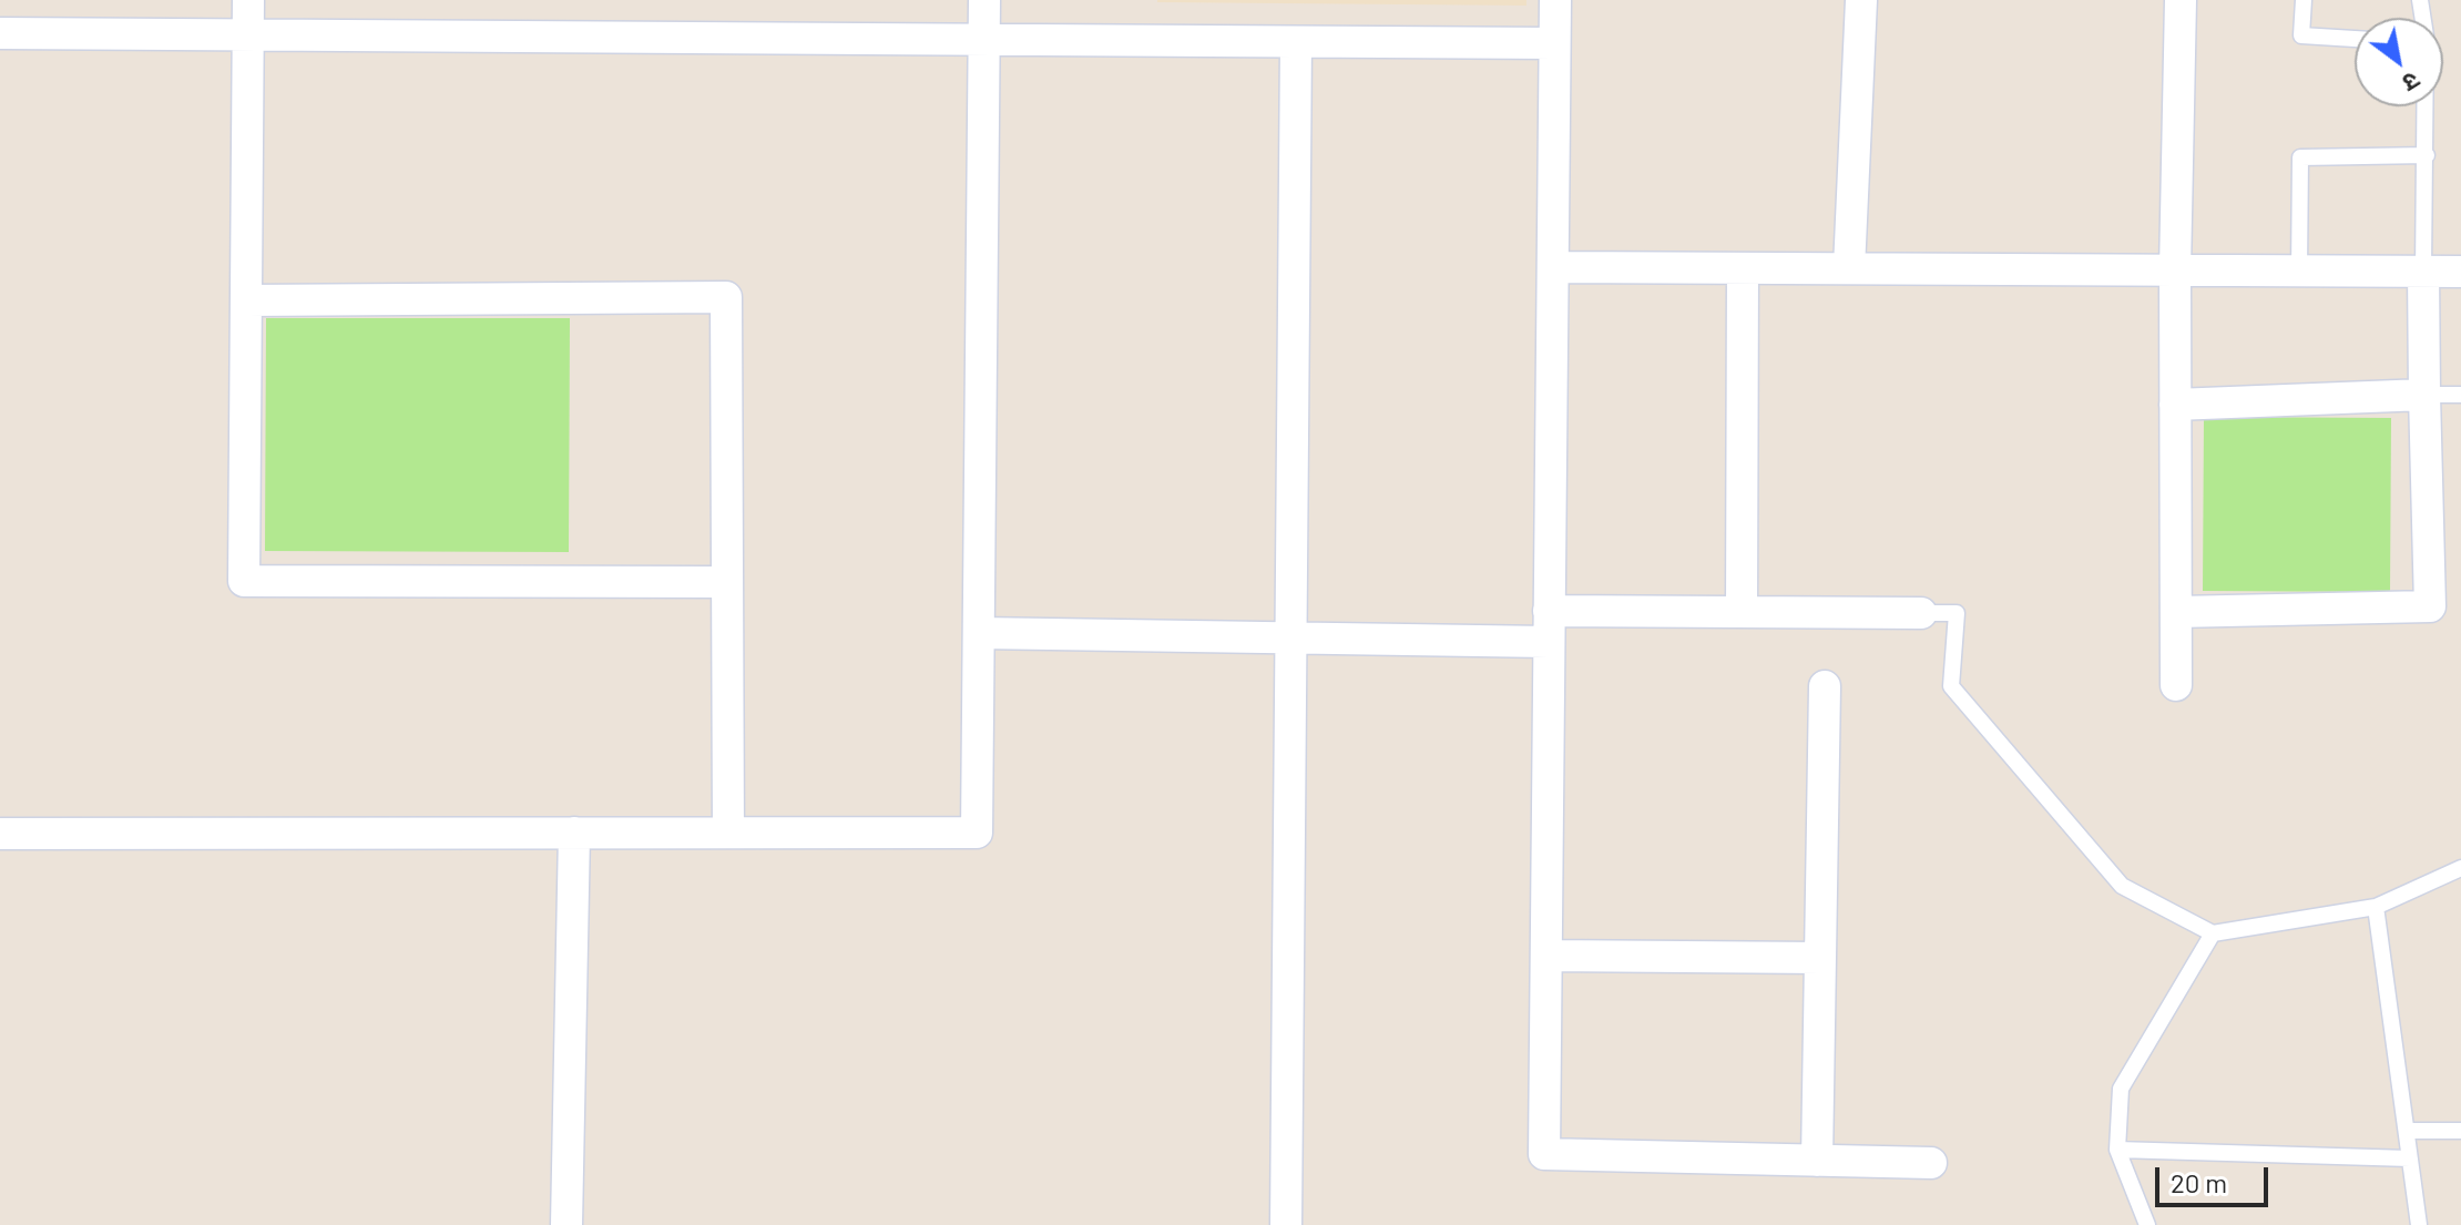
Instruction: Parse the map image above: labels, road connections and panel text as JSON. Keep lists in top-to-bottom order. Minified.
{"scale_bar":"20 m","north":"bottom right"}
